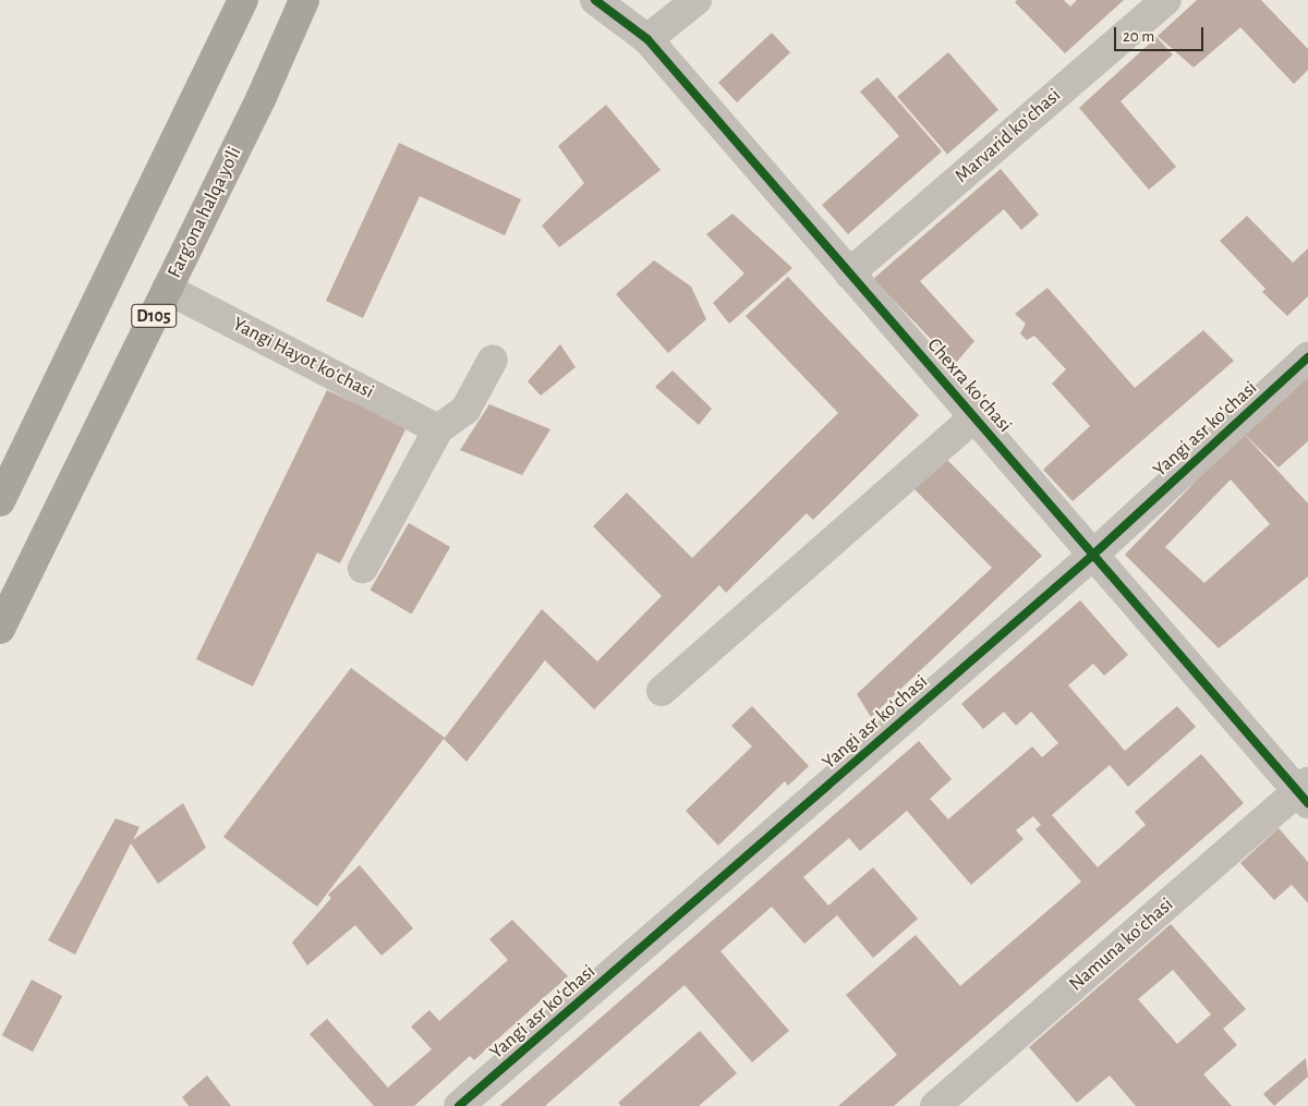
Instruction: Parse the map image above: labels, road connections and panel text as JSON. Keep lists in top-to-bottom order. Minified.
{"streets":{"highway":["Farg‘ona halqa yo‘li","D105"],"street":["Marvarid koʻchasi","Yangi Hayot koʻchasi","Chexra koʻchasi","Yangi asr koʻchasi","Namuna koʻchasi"]},"crossings":[["Marvarid koʻchasi","Chexra koʻchasi"],["Farg‘ona halqa yo‘li","Yangi Hayot koʻchasi"],["Chexra koʻchasi","Yangi asr koʻchasi"],["Chexra koʻchasi","Namuna koʻchasi"]],"scale_bar":"20 m"}
